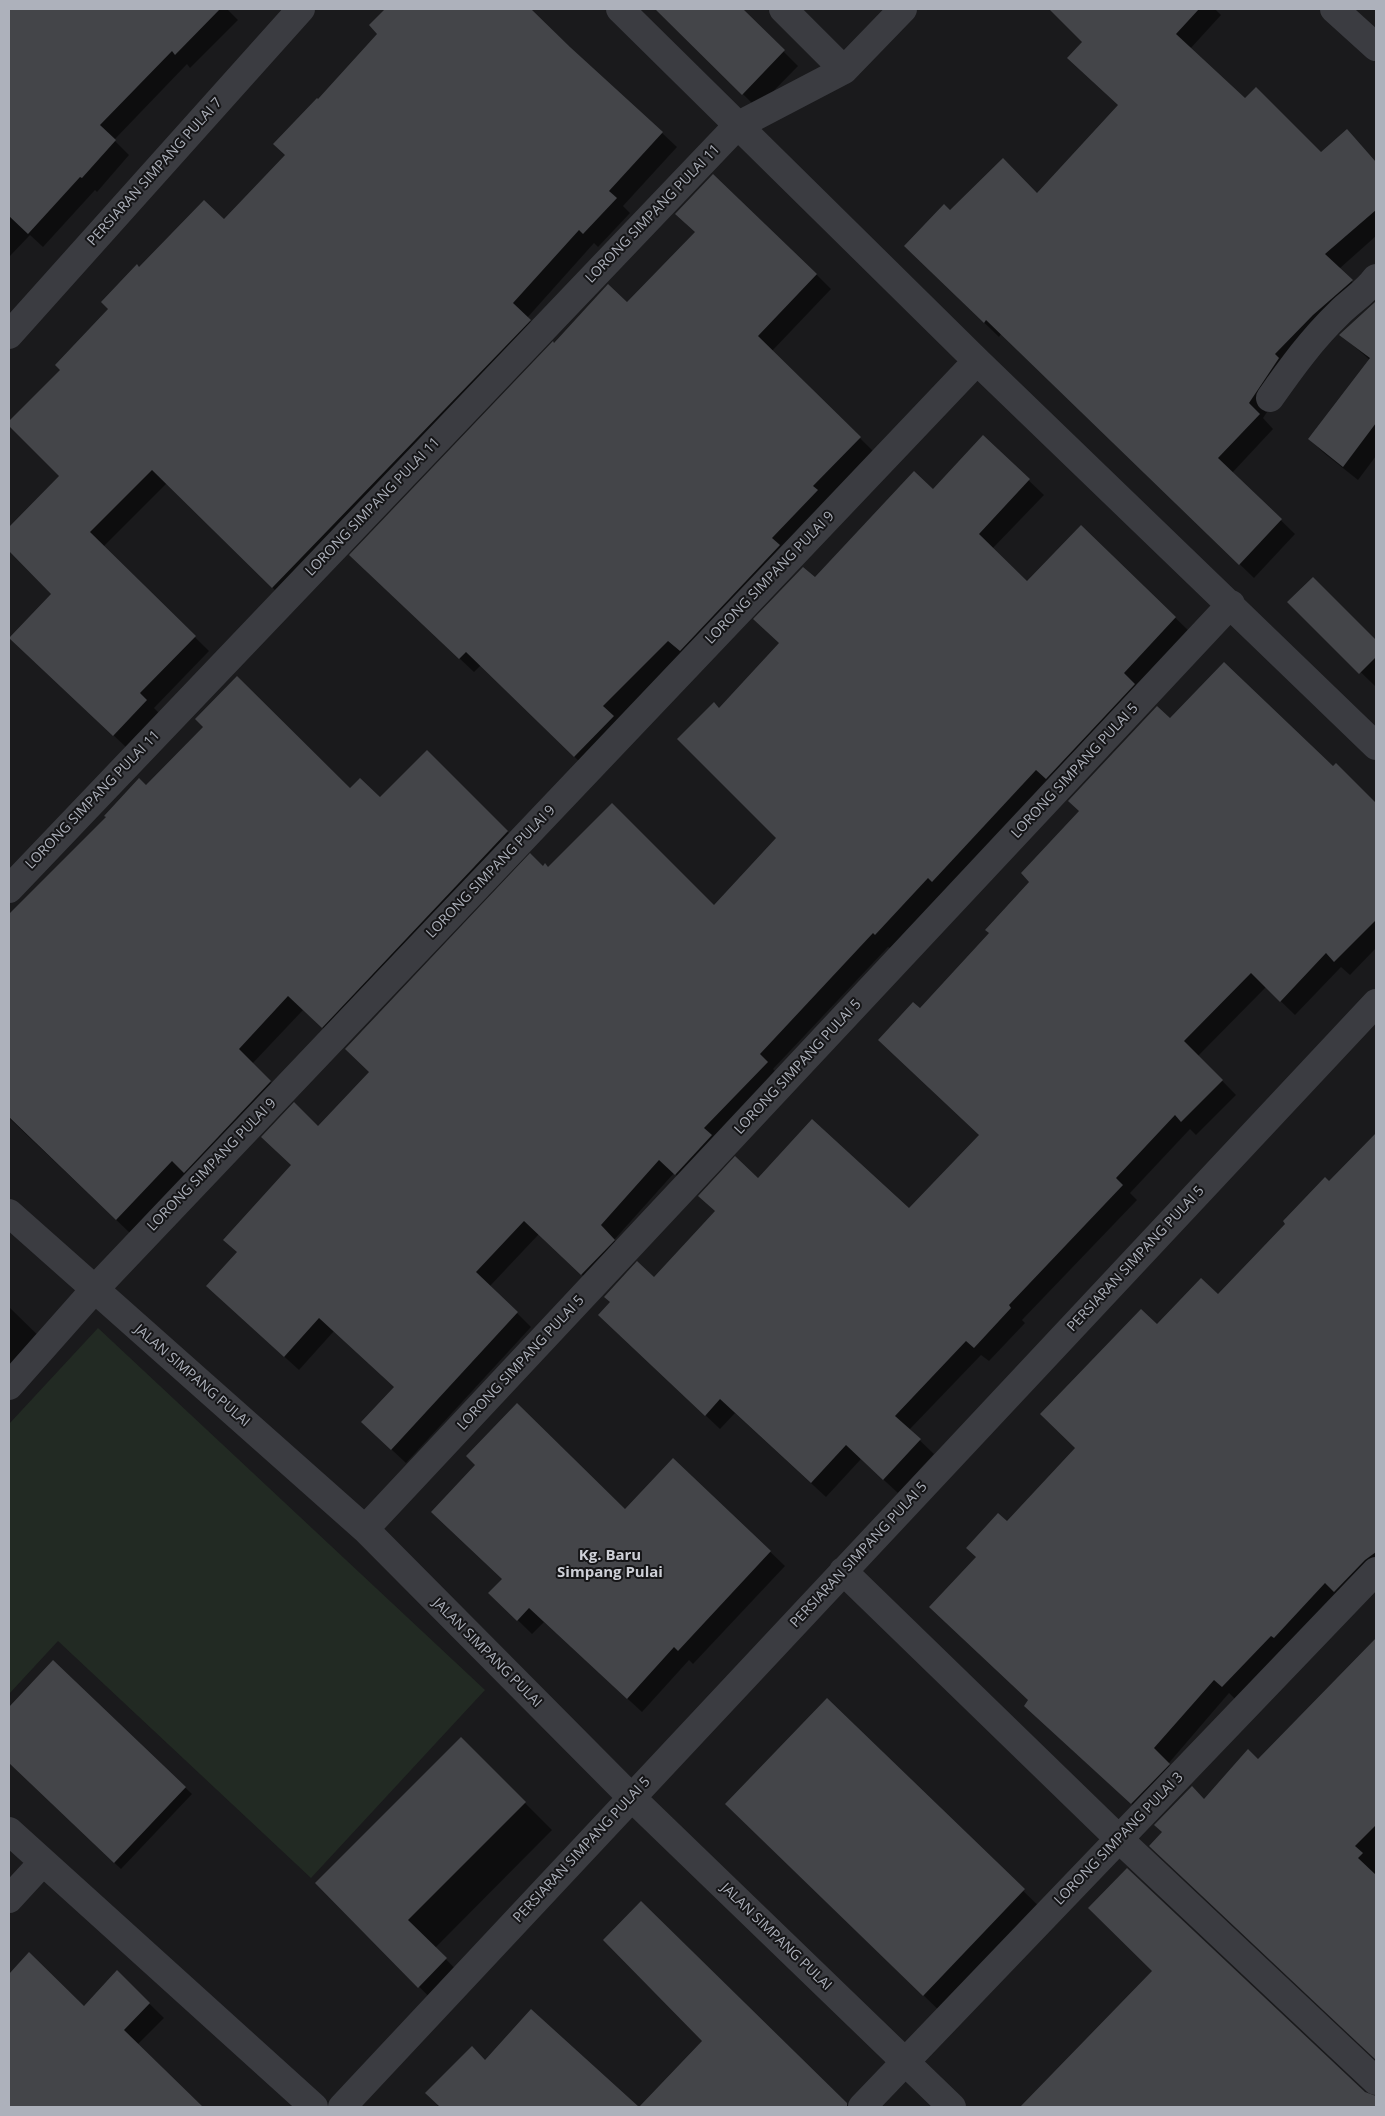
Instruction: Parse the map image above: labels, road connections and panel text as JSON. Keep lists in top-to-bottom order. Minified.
{"streets":{"street":["PERSIARAN SIMPANG PULAI 7","LORONG SIMPANG PULAI 11","LORONG SIMPANG PULAI 9","LORONG SIMPANG PULAI 5","PERSIARAN SIMPANG PULAI 5","JALAN SIMPANG PULAI","LORONG SIMPANG PULAI 3"]},"crossings":[["LORONG SIMPANG PULAI 9","JALAN SIMPANG PULAI"],["LORONG SIMPANG PULAI 5","JALAN SIMPANG PULAI"],["PERSIARAN SIMPANG PULAI 5","JALAN SIMPANG PULAI"],["JALAN SIMPANG PULAI","LORONG SIMPANG PULAI 3"]],"districts":["Kg. Baru Simpang Pulai"]}
